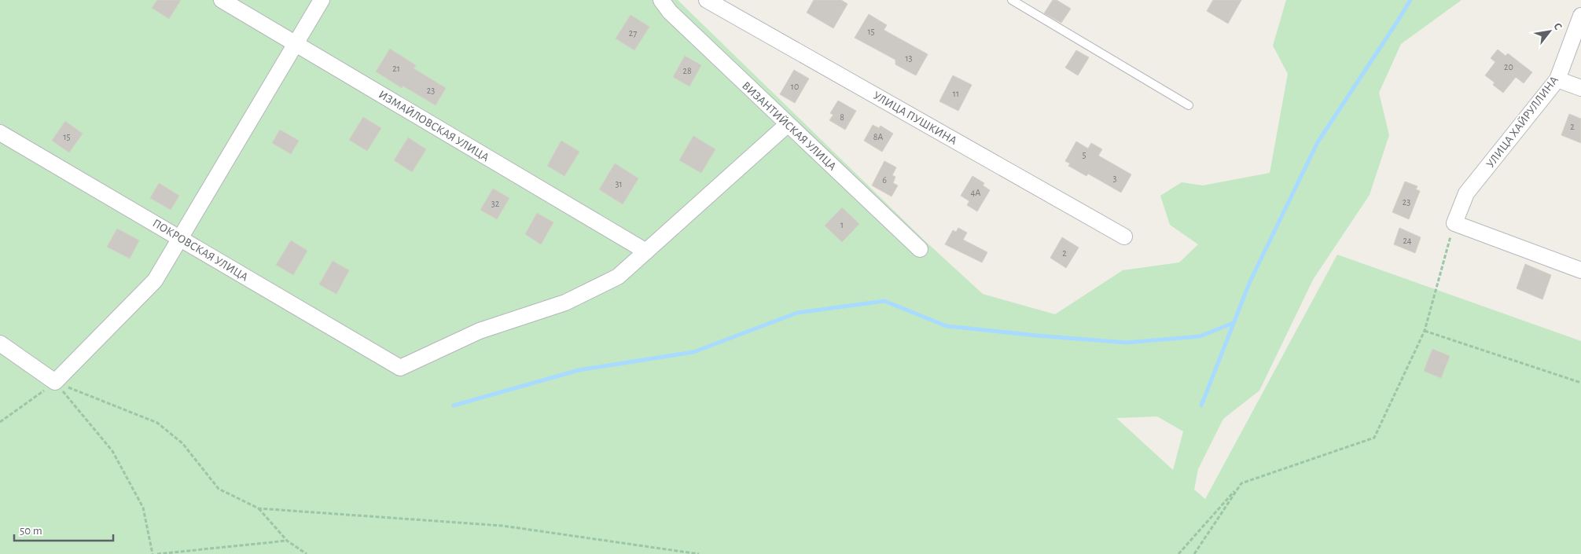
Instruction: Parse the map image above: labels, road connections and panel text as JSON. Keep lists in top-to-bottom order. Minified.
{"streets":{"street":["УЛИЦА ПУШКИНА","УЛИЦА ХАЙРУЛЛИНА","ИЗМАЙЛОВСКАЯ УЛИЦА","ВИЗАНТИЙСКАЯ УЛИЦА","ПОКРОВСКАЯ УЛИЦА"]},"crossings":[["ИЗМАЙЛОВСКАЯ УЛИЦА","ПОКРОВСКАЯ УЛИЦА"]],"house_numbers":["15","27","13","20","21","28","10","23","11","8","2","15","8А","5","3","6","31","4А","23","32","1","24","2"],"scale_bar":"50 m","north":"top right"}
